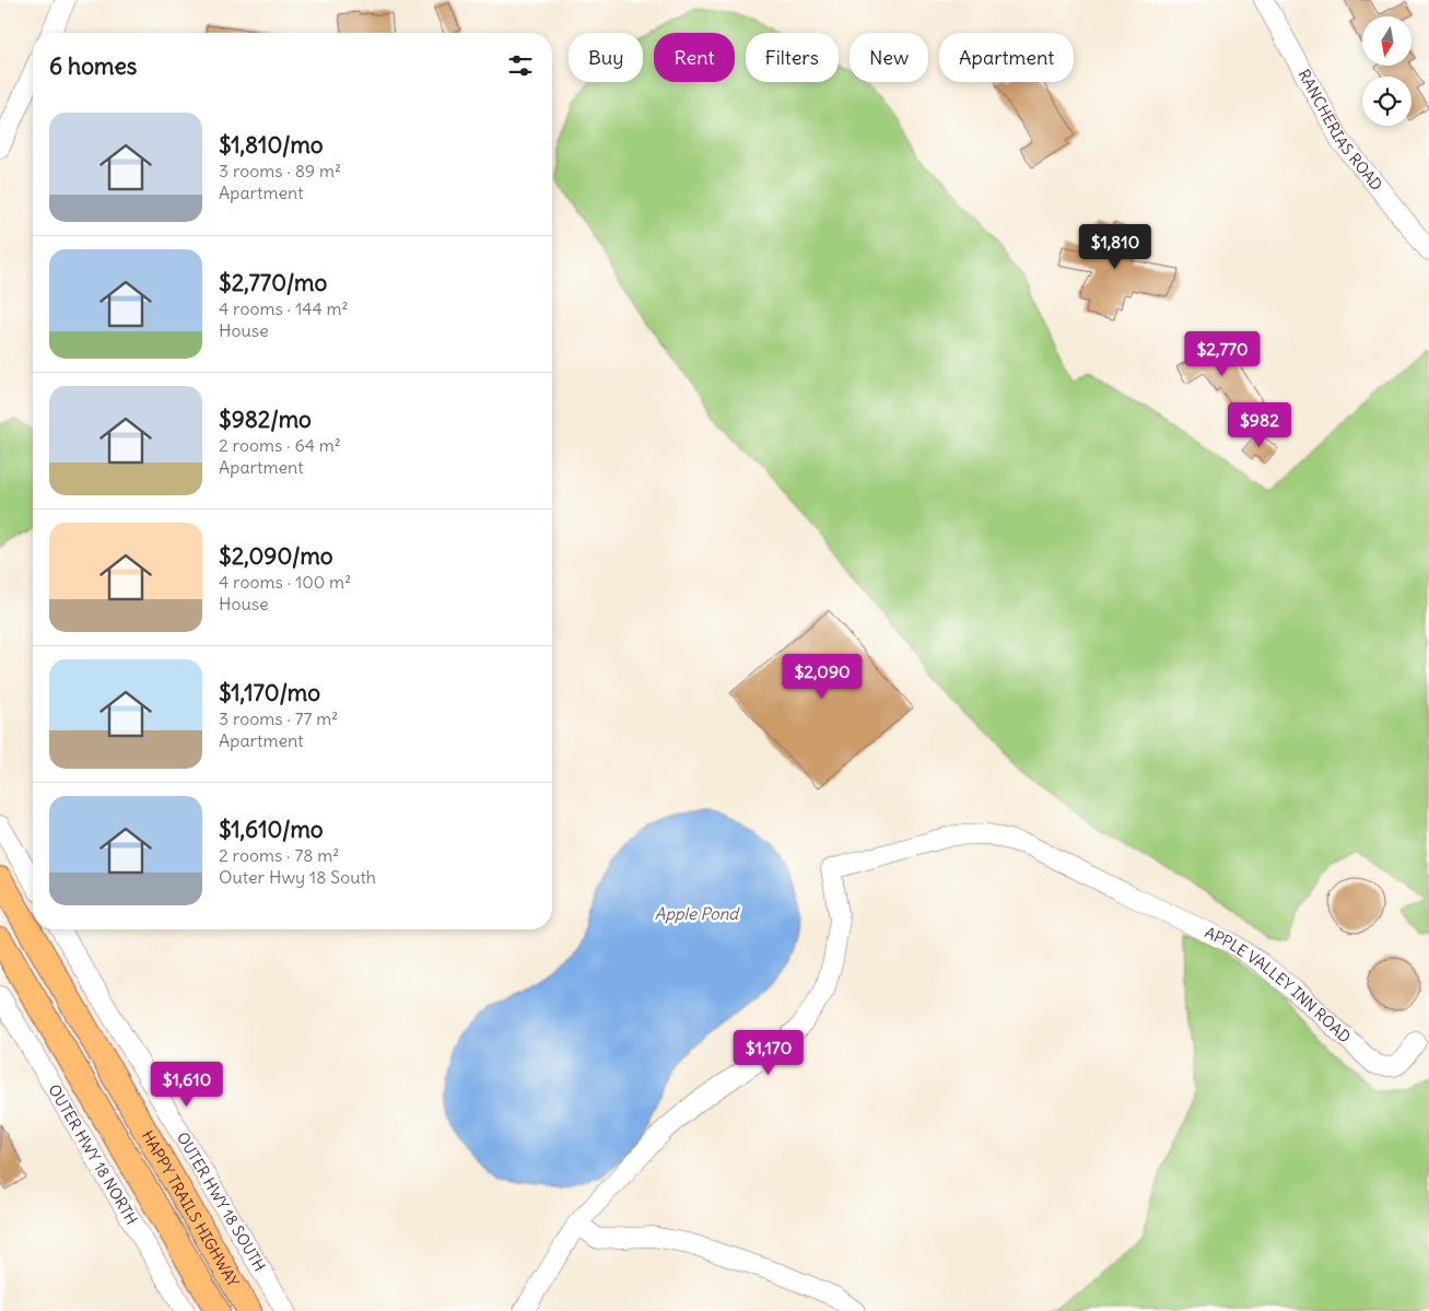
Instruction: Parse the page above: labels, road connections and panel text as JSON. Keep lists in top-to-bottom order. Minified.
{"streets":{"main road":["HAPPY TRAILS HIGHWAY"],"street":["RANCHERIAS ROAD","APPLE VALLEY INN ROAD","OUTER HWY 18 NORTH","OUTER HWY 18 SOUTH"]},"water":["Apple Pond"],"north":"bottom","page":{"chip":["Buy","Rent","Filters","New","Apartment"],"heading":"6 homes","list":[{"name":"$1,810/mo","note":"3 rooms · 89 m² · Apartment"},{"name":"$2,770/mo","note":"4 rooms · 144 m² · House"},{"name":"$982/mo","note":"2 rooms · 64 m² · Apartment"},{"name":"$2,090/mo","note":"4 rooms · 100 m² · House"},{"name":"$1,170/mo","note":"3 rooms · 77 m² · Apartment"},{"name":"$1,610/mo","note":"2 rooms · 78 m² · Outer Hwy 18 South"}],"price":["$1,810","$2,770","$982","$2,090","$1,170","$1,610"]}}
